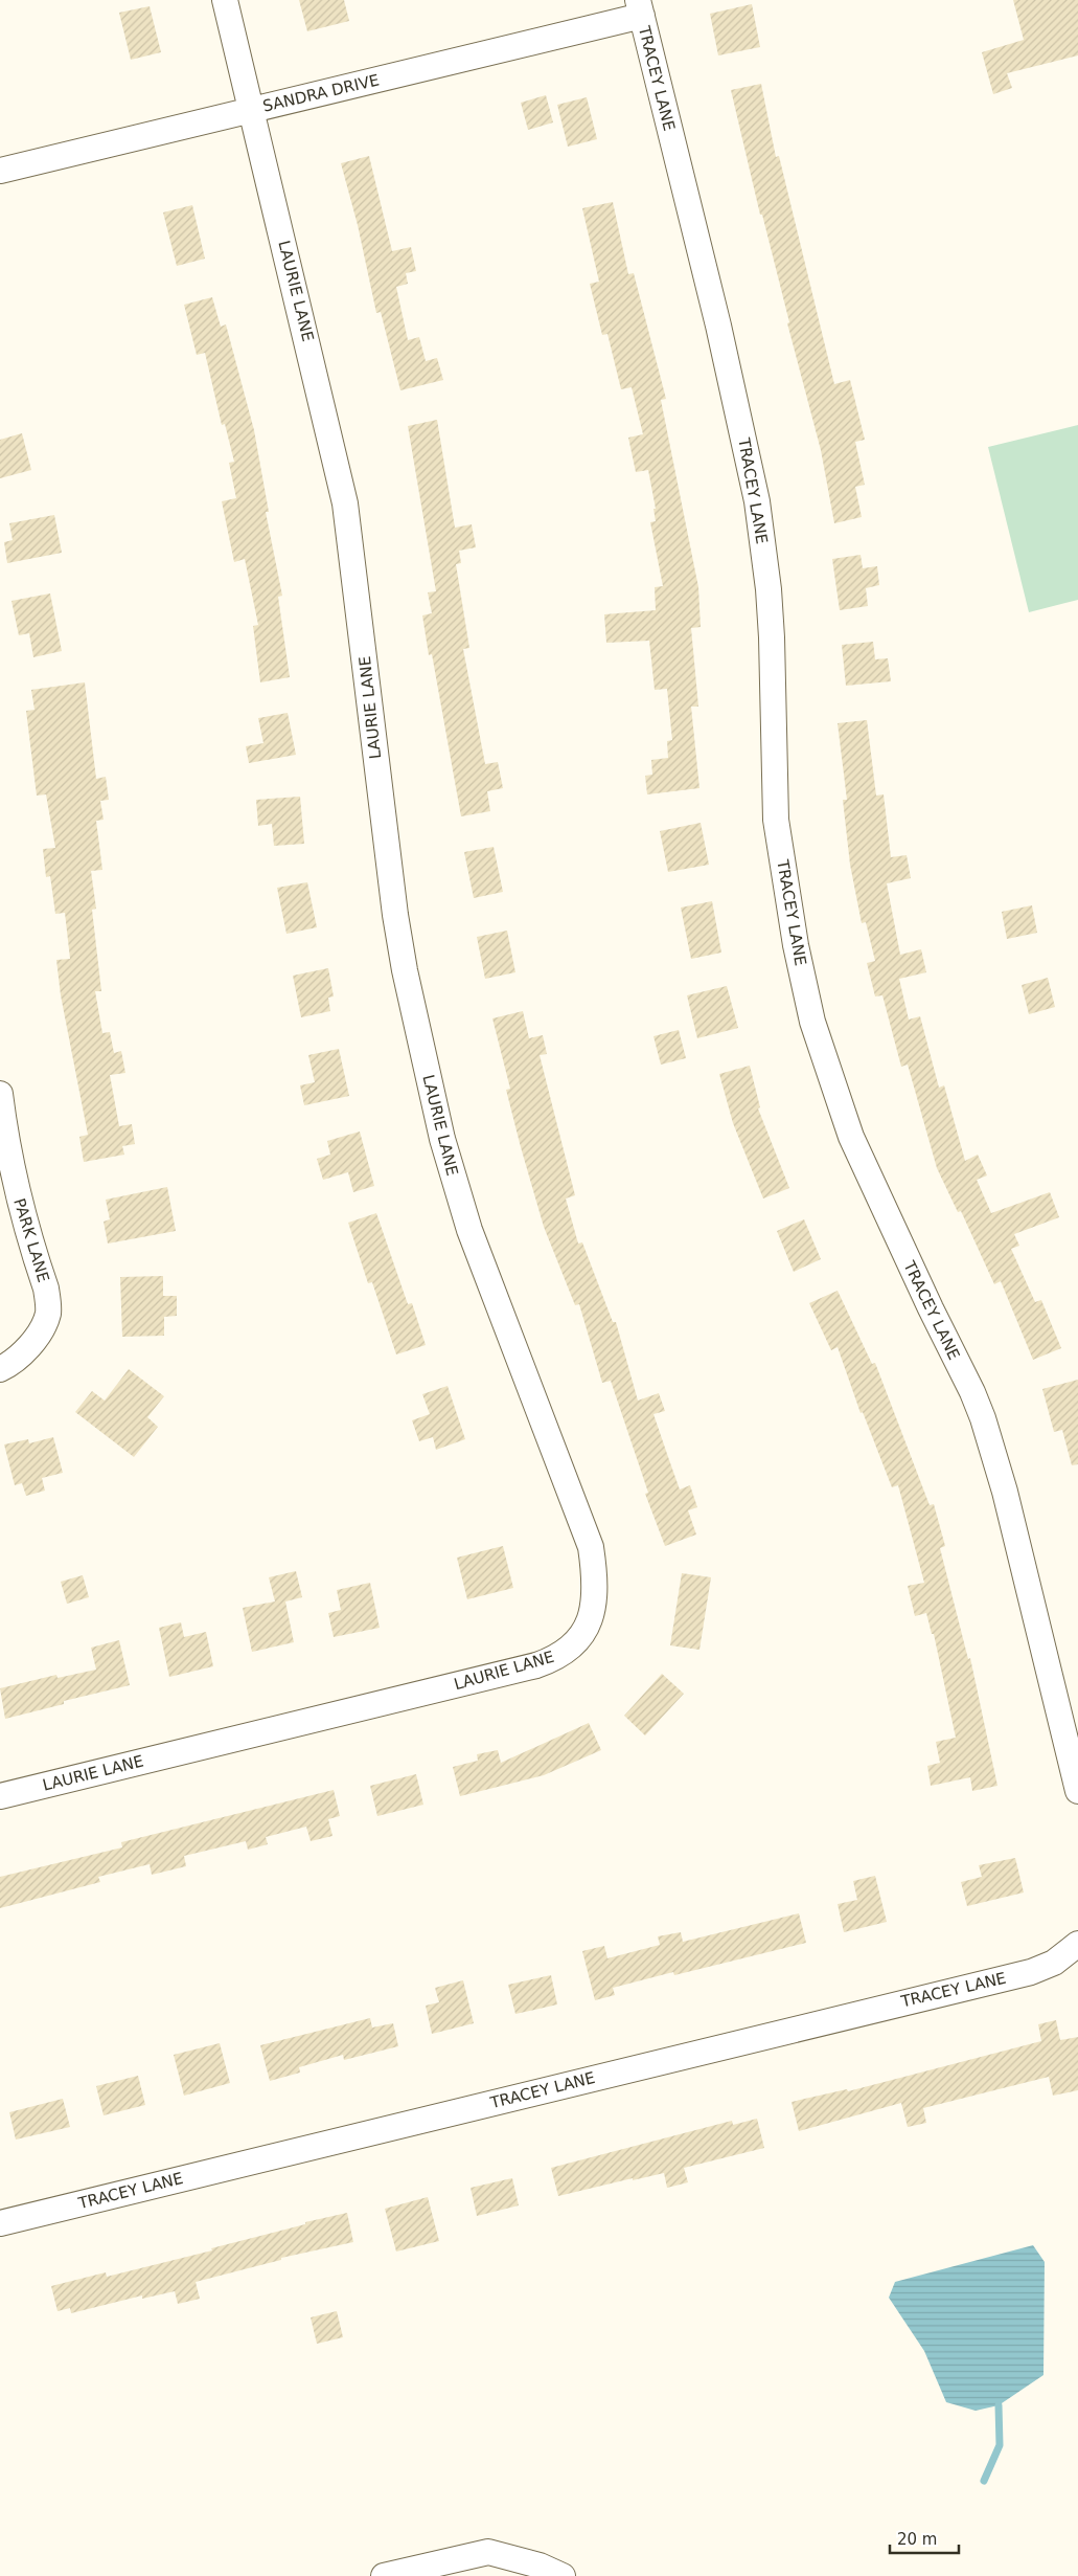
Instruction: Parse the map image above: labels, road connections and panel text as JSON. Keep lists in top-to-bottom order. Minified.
{"streets":{"street":["TRACEY LANE","SANDRA DRIVE","LAURIE LANE","PARK LANE"]},"crossings":[["TRACEY LANE","SANDRA DRIVE"],["SANDRA DRIVE","LAURIE LANE"]],"scale_bar":"20 m"}
